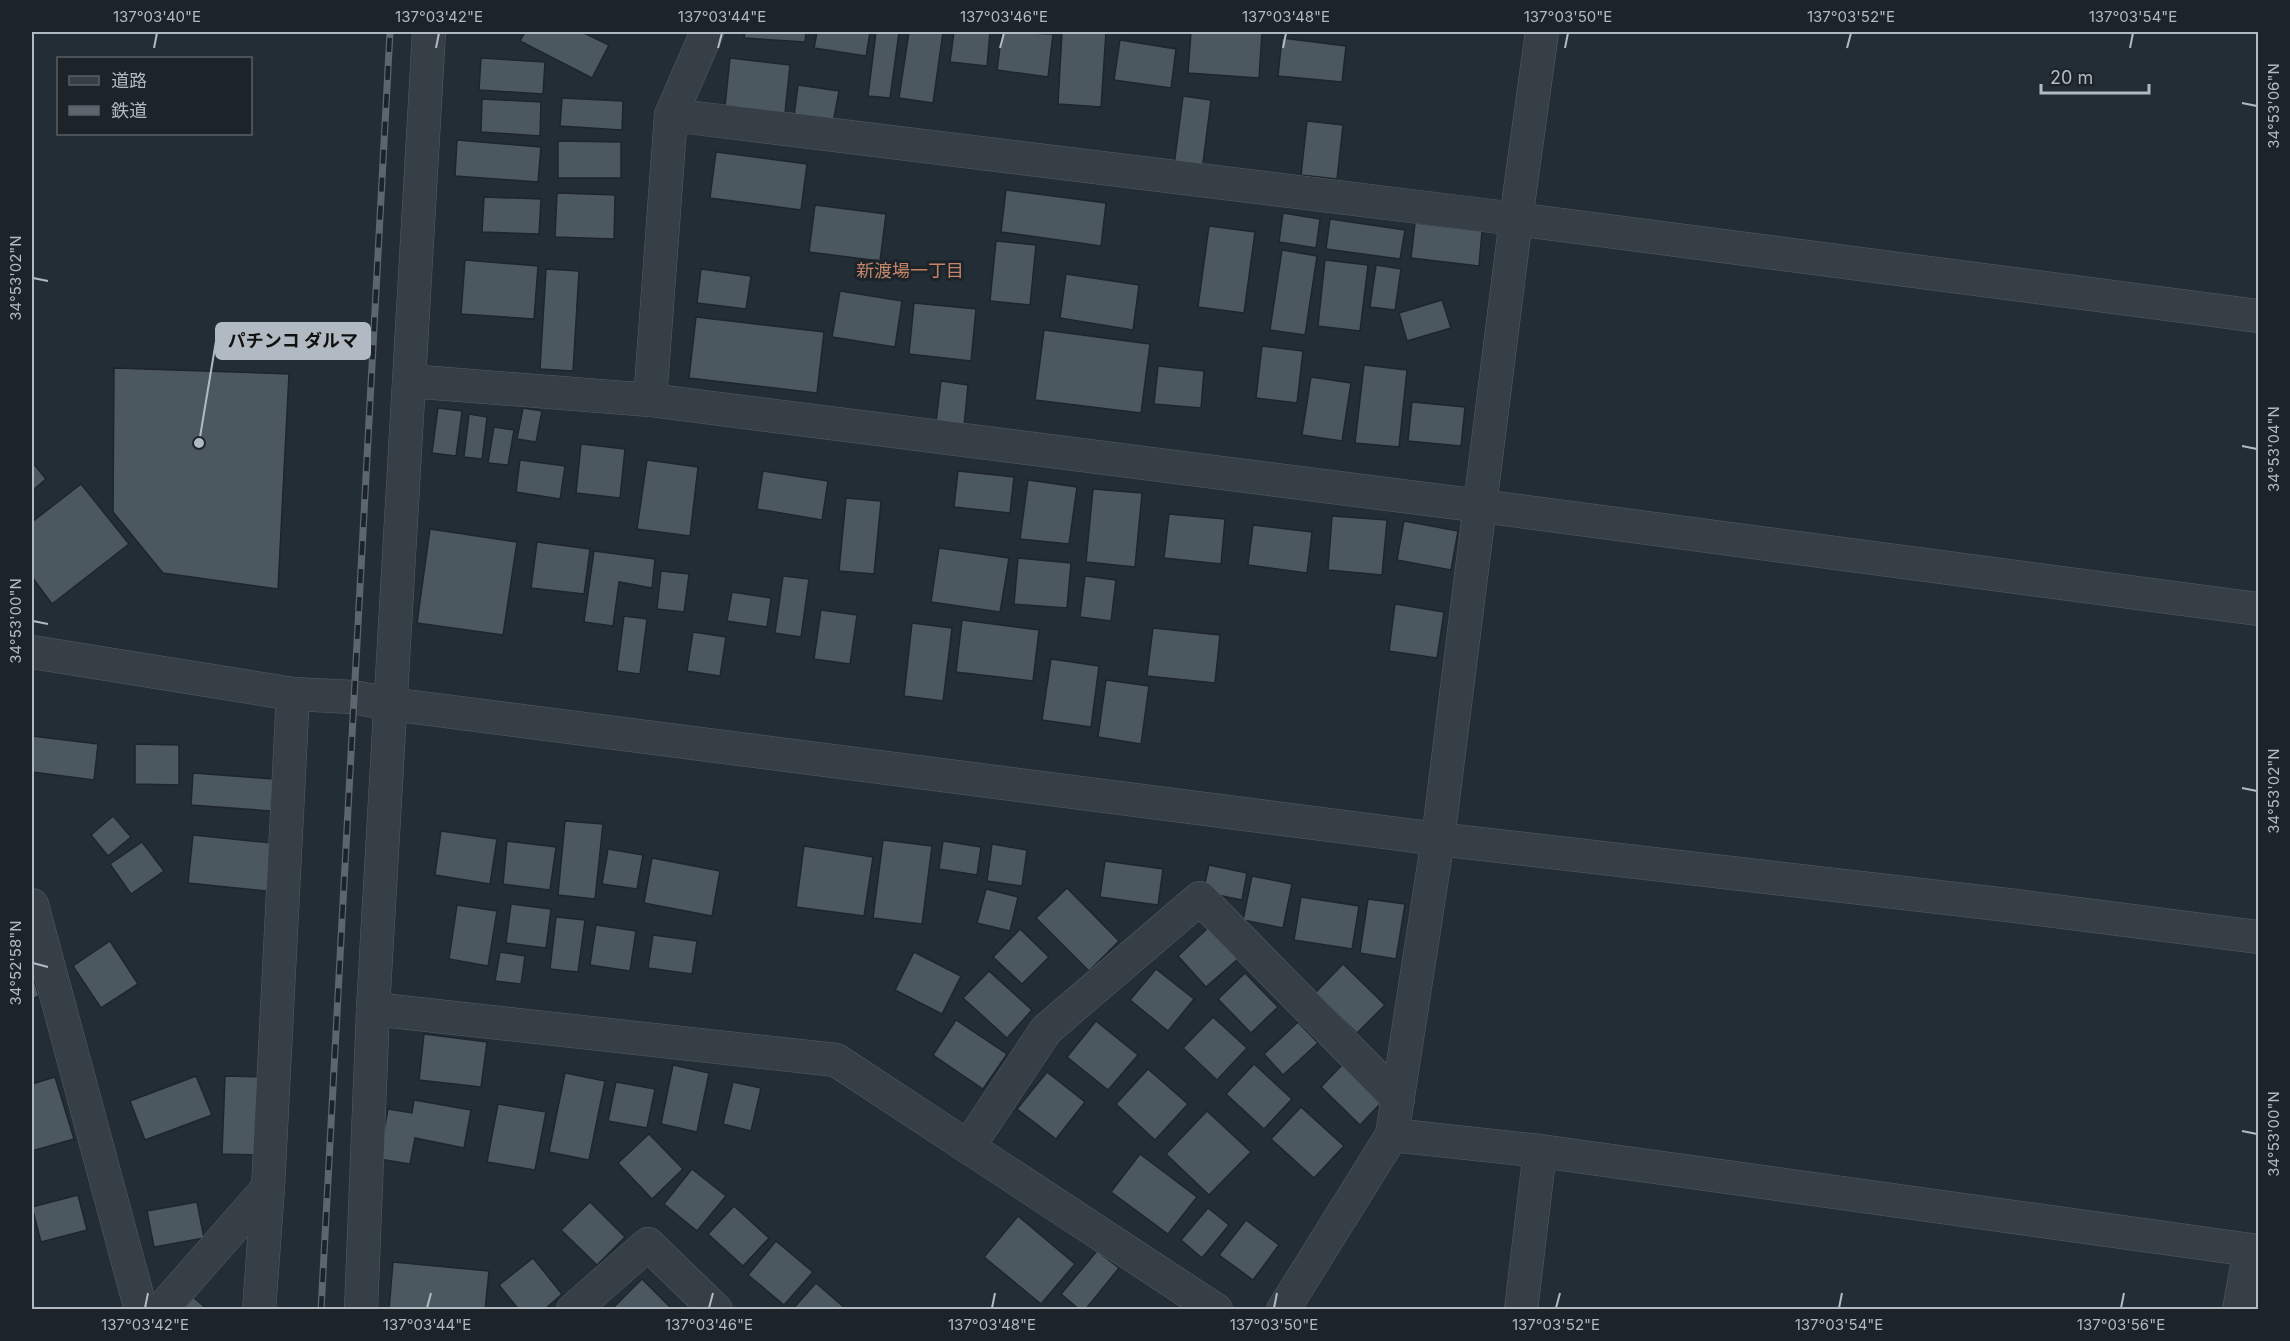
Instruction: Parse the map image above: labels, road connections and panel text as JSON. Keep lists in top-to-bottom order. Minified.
{"districts":["新渡場一丁目"],"places":["パチンコ ダルマ"],"legend":["道路","鉄道"],"scale_bar":"20 m","coordinates":["137°03'40\"E","137°03'42\"E","137°03'44\"E","137°03'46\"E","137°03'48\"E","137°03'50\"E","137°03'52\"E","137°03'54\"E","34°53'06\"N","34°53'02\"N","34°53'04\"N","34°53'00\"N","34°52'58\"N","137°03'56\"E"]}
